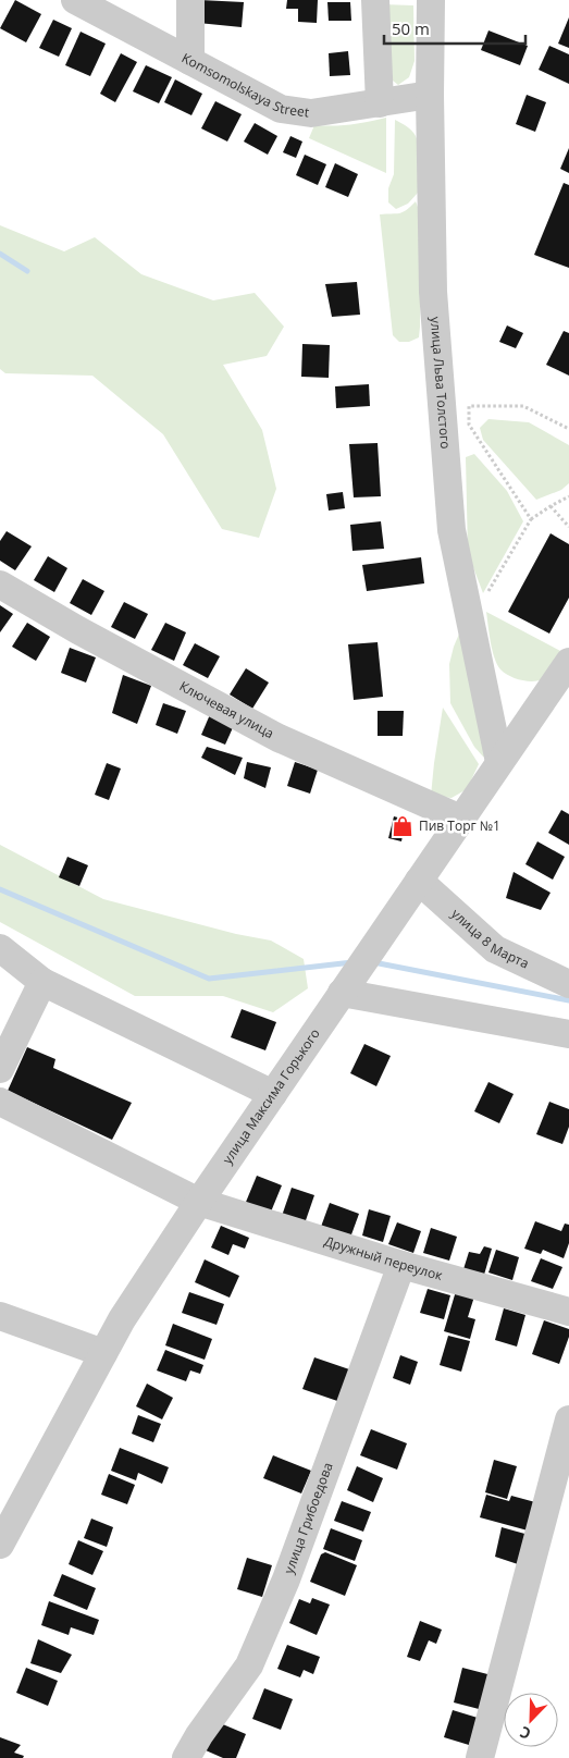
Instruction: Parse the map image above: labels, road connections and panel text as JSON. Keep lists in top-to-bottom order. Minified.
{"streets":{"street":["Komsomolskaya Street","улица Льва Толстого","Ключевая улица","улица 8 Марта","улица Максима Горького","Дружный переулок","улица Грибоедова"]},"crossings":[["Komsomolskaya Street","улица Льва Толстого"],["улица Льва Толстого","улица Максима Горького"],["Ключевая улица","улица Максима Горького"],["улица 8 Марта","улица Максима Горького"],["улица Максима Горького","Дружный переулок"],["Дружный переулок","улица Грибоедова"]],"places":{"shop":["Пив Торг №1"]},"scale_bar":"50 m","north":"bottom left"}
